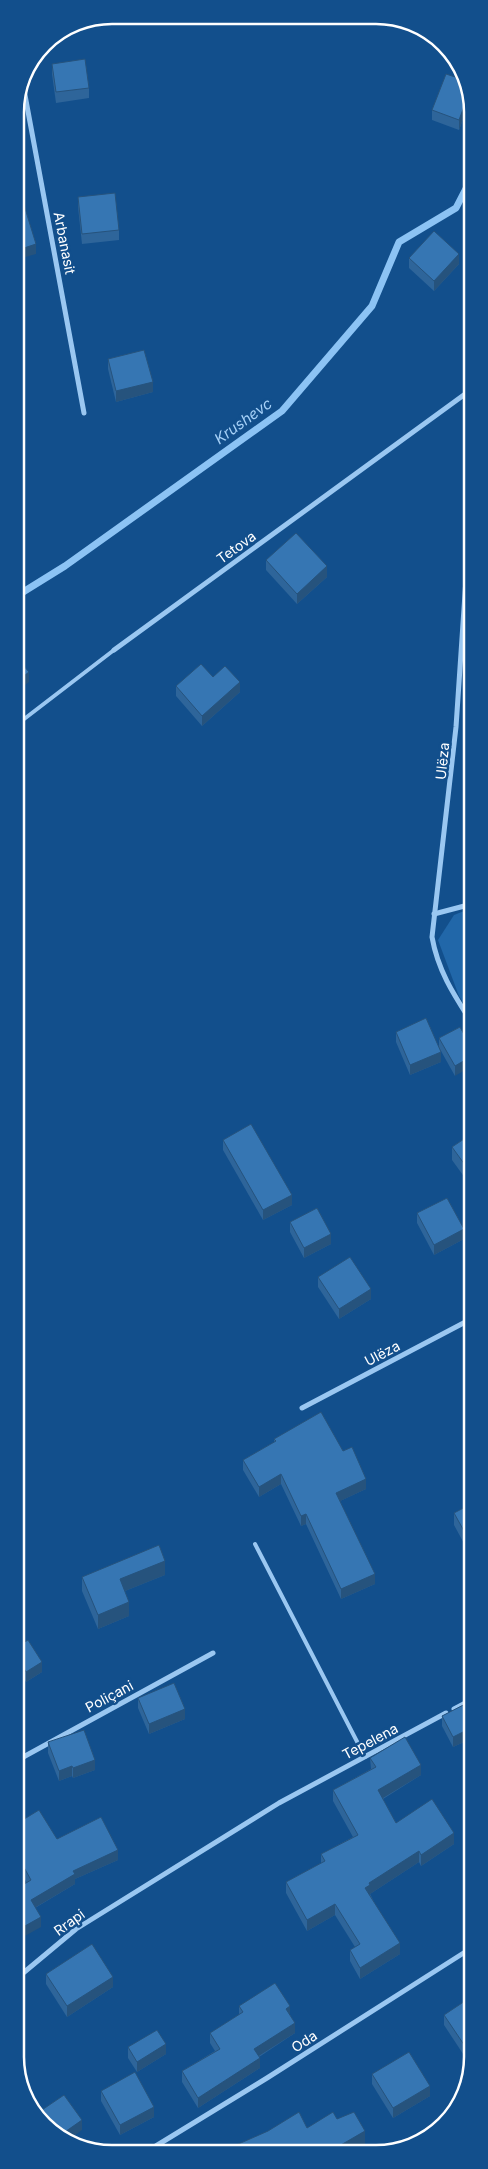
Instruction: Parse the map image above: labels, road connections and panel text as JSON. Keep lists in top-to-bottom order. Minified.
{"streets":{"street":["Arbanasit","Tetova","Ulëza","Poliçani","Tepelena","Rrapi","Oda"]},"crossings":[["Tepelena","Rrapi"]],"water":["Krushevc"]}
